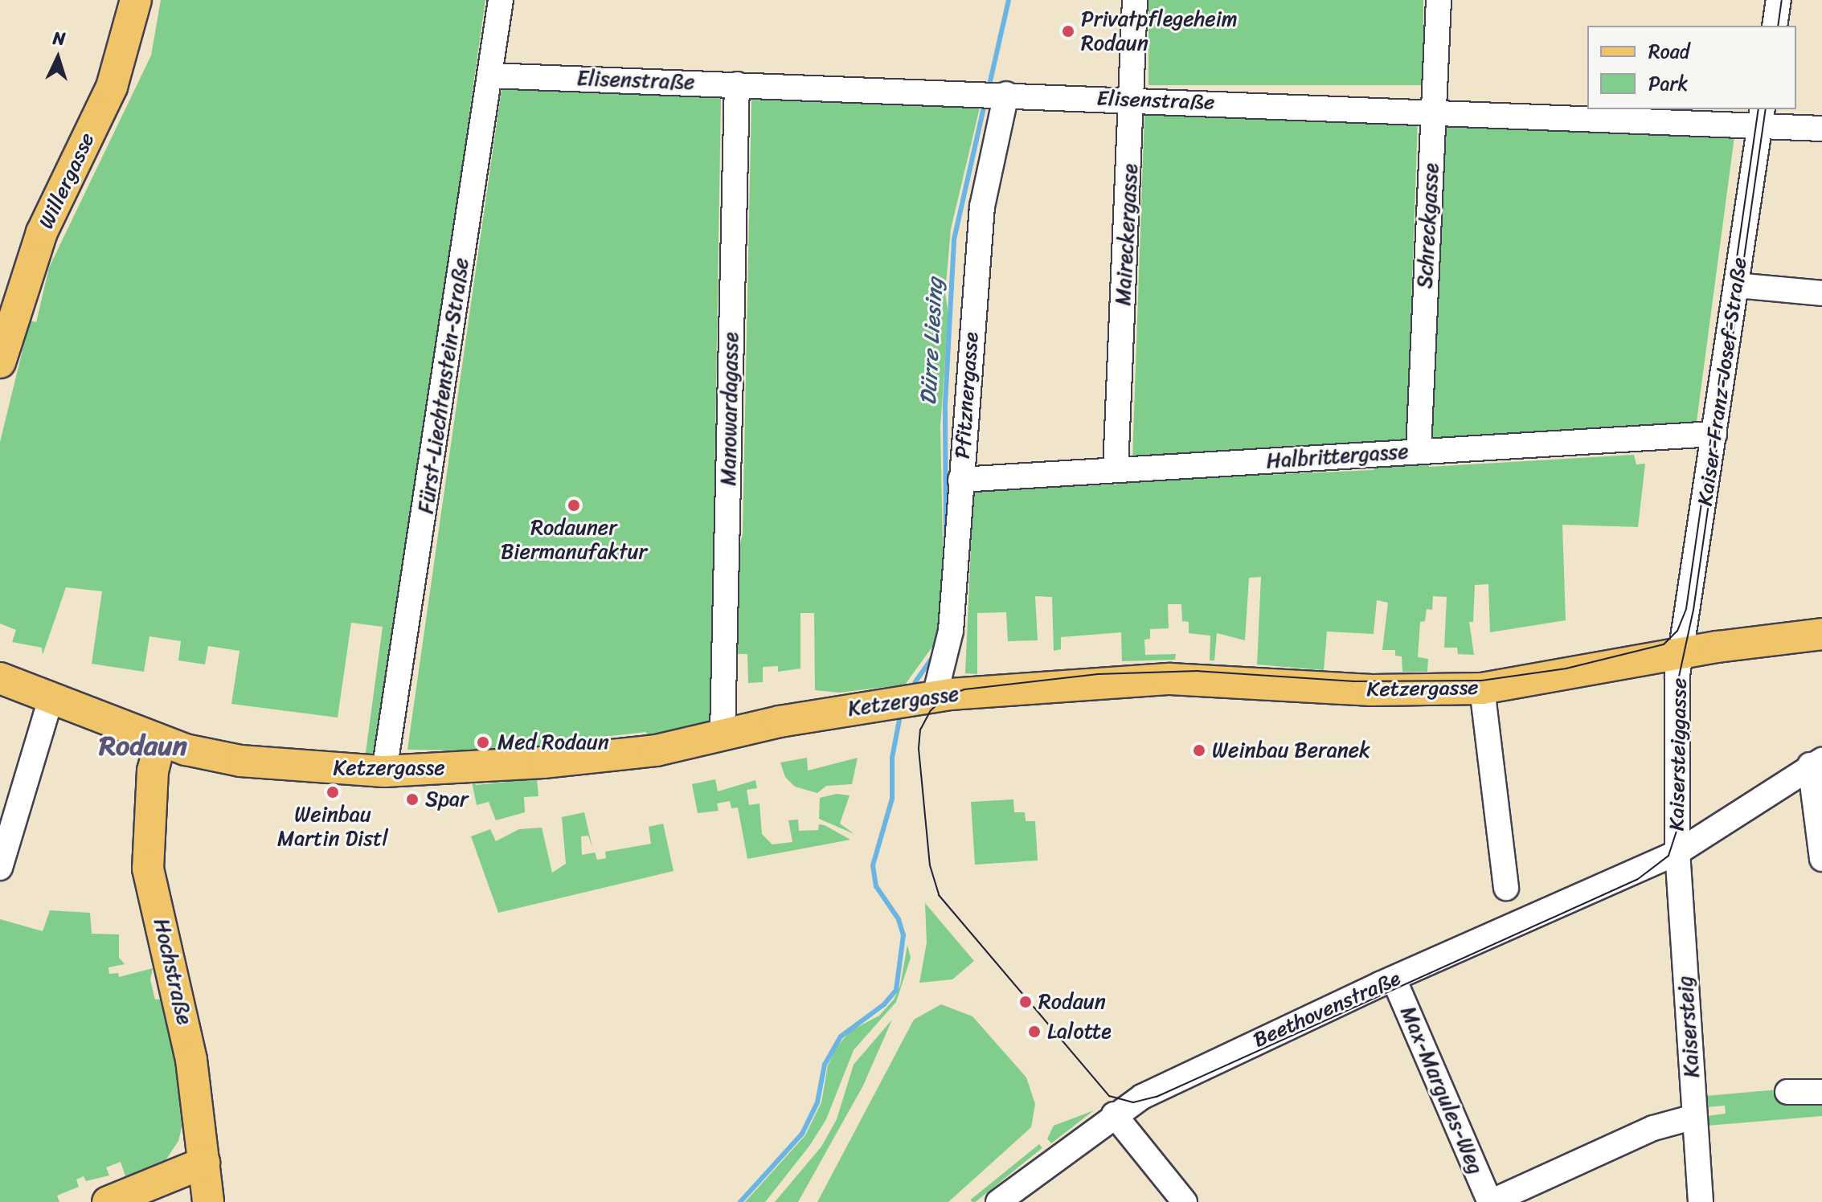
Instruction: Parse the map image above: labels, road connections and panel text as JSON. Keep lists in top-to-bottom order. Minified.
{"streets":{"main road":["Willergasse","Ketzergasse","Hochstraße"],"street":["Elisenstraße","Schreckgasse","Maireckergasse","Kaiser-Franz-Josef-Straße","Fürst-Liechtenstein-Straße","Pfitznergasse","Manowardagasse","Halbrittergasse","Kaisersteiggasse","Beethovenstraße","Kaisersteig","Max-Margules-Weg"]},"crossings":[["Elisenstraße","Schreckgasse"],["Elisenstraße","Maireckergasse"],["Elisenstraße","Kaiser-Franz-Josef-Straße"],["Elisenstraße","Fürst-Liechtenstein-Straße"],["Elisenstraße","Pfitznergasse"],["Elisenstraße","Manowardagasse"],["Schreckgasse","Halbrittergasse"],["Maireckergasse","Halbrittergasse"],["Kaiser-Franz-Josef-Straße","Halbrittergasse"],["Kaiser-Franz-Josef-Straße","Ketzergasse"],["Kaiser-Franz-Josef-Straße","Kaisersteiggasse"],["Fürst-Liechtenstein-Straße","Ketzergasse"],["Pfitznergasse","Halbrittergasse"],["Pfitznergasse","Ketzergasse"],["Manowardagasse","Ketzergasse"],["Ketzergasse","Kaisersteiggasse"],["Ketzergasse","Hochstraße"],["Kaisersteiggasse","Beethovenstraße"],["Kaisersteiggasse","Kaisersteig"],["Beethovenstraße","Kaisersteig"],["Beethovenstraße","Max-Margules-Weg"]],"districts":["Rodaun"],"water":["Dürre Liesing"],"places":["Privatpflegeheim Rodaun","Rodauner Biermanufaktur","Med Rodaun","Weinbau Beranek","Weinbau Martin Distl","Spar","Rodaun","Lalotte"],"legend":["Road","Park"],"north":"top"}
